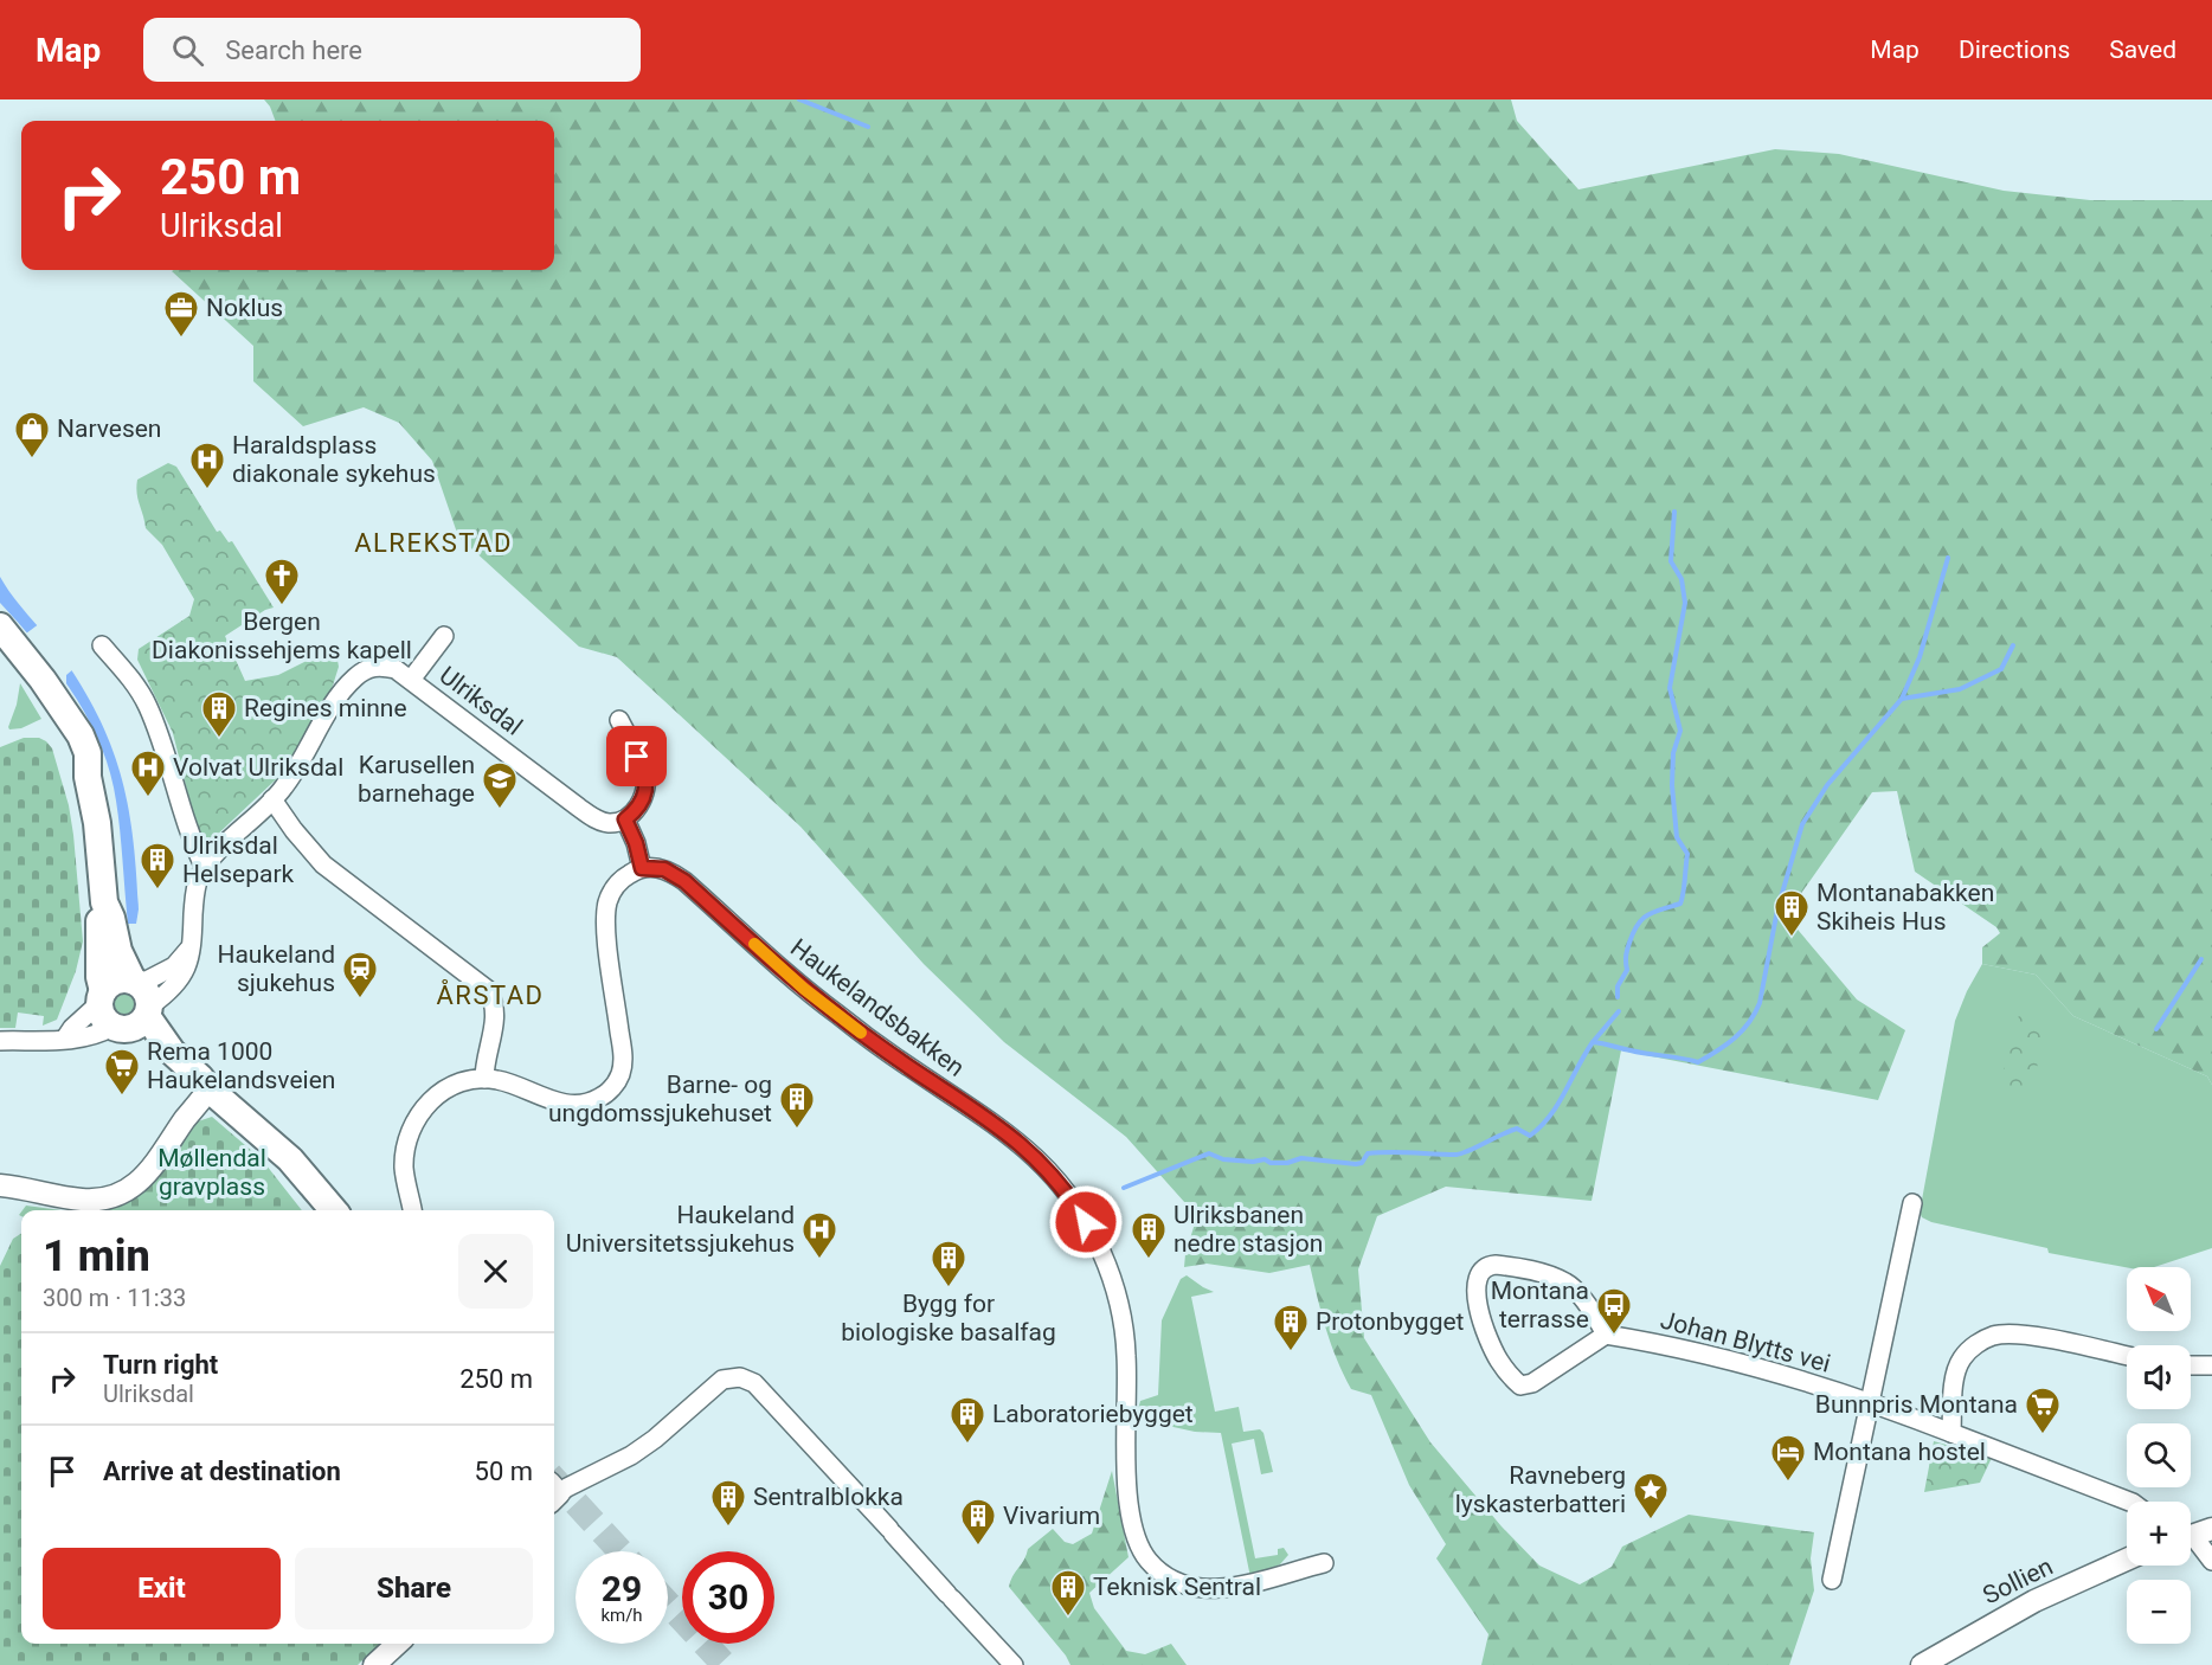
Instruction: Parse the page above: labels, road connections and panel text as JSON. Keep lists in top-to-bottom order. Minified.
{"streets":{"street":["Ulriksdal","Haukelandsbakken","Johan Blytts vei","Sollien"]},"districts":["ALREKSTAD","ÅRSTAD"],"parks":["Møllendal gravplass"],"places":{"office":["Noklus"],"shop":["Narvesen"],"hospital":["Haraldsplass diakonale sykehus","Volvat Ulriksdal","Haukeland Universitetssjukehus"],"church":["Bergen Diakonissehjems kapell"],"building":["Regines minne","Ulriksdal Helsepark","Montanabakken Skiheis Hus","Barne- og ungdomssjukehuset","Ulriksbanen nedre stasjon","Bygg for biologiske basalfag","Protonbygget","Laboratoriebygget","Sentralblokka","Vivarium","Teknisk Sentral"],"school or university":["Karusellen barnehage"],"station":["Haukeland sjukehus"],"supermarket":["Rema 1000 Haukelandsveien","Bunnpris Montana"],"bus stop":["Montana terrasse"],"hotel":["Montana hostel"],"place":["Ravneberg lyskasterbatteri"]},"north":"top left","page":{"header":"Map","search":"Search here","nav":["Map","Directions","Saved"],"turn":["250 m","Ulriksdal"],"heading":["1 min","300 m · 11:33"],"map_buttons":["+","−"],"list":[{"name":"Turn right","note":"Ulriksdal","value":"250 m"},{"name":"Arrive at destination","value":"50 m"}],"buttons":["Exit","Share"],"speed":"29 km/h","limit":"30"}}
